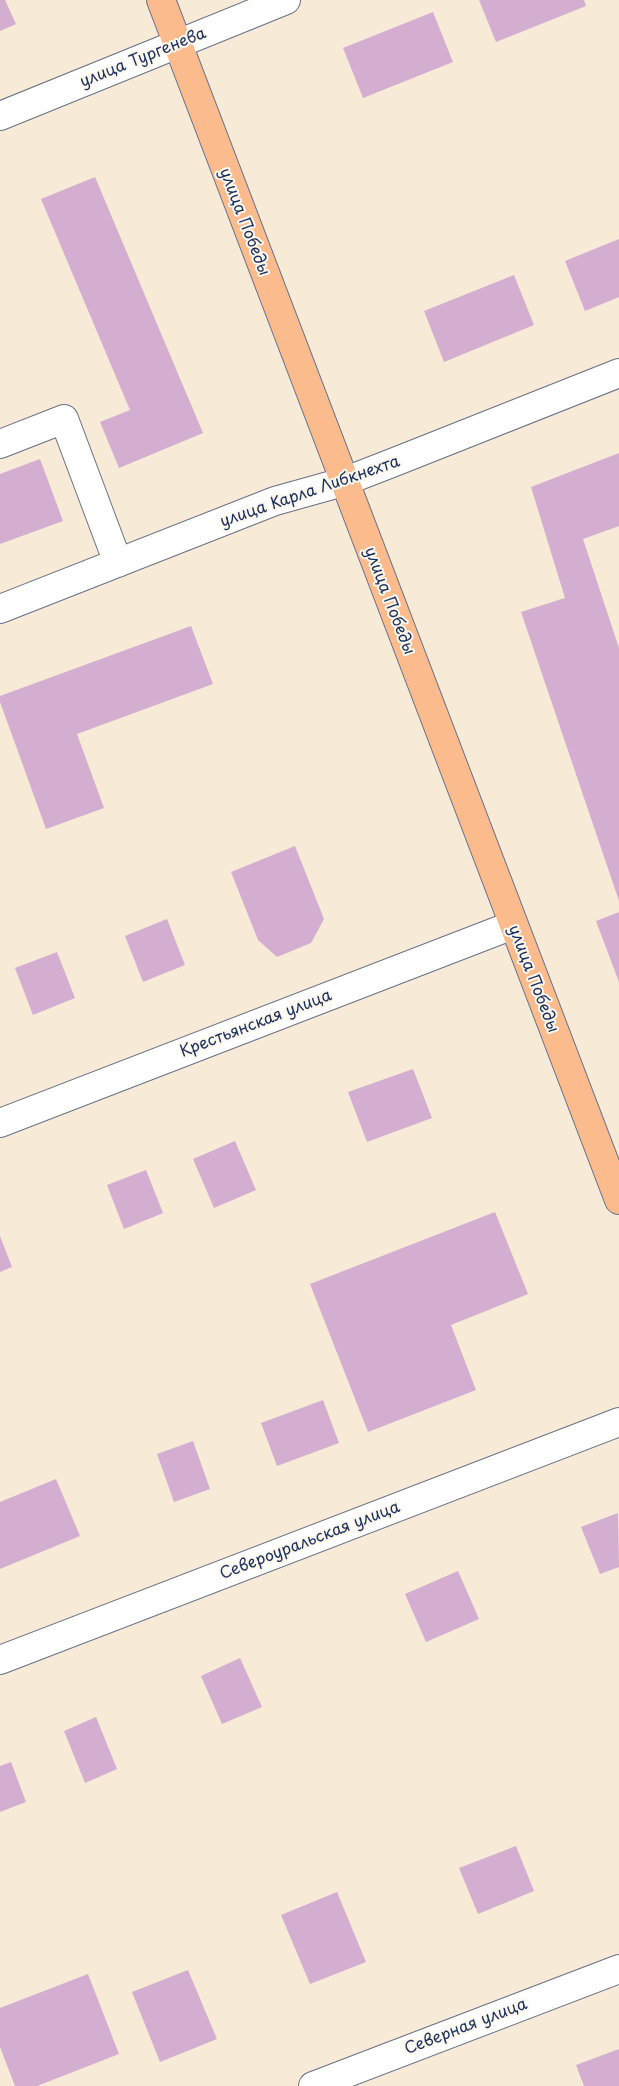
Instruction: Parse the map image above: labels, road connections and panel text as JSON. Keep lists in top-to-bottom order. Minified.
{"streets":{"main road":["улица Победы"],"street":["улица Тургенева","улица Карла Либкнехта","Крестьянская улица","Североуральская улица","Северная улица"]},"crossings":[["улица Тургенева","улица Победы"],["улица Победы","улица Карла Либкнехта"],["улица Победы","Крестьянская улица"]]}
